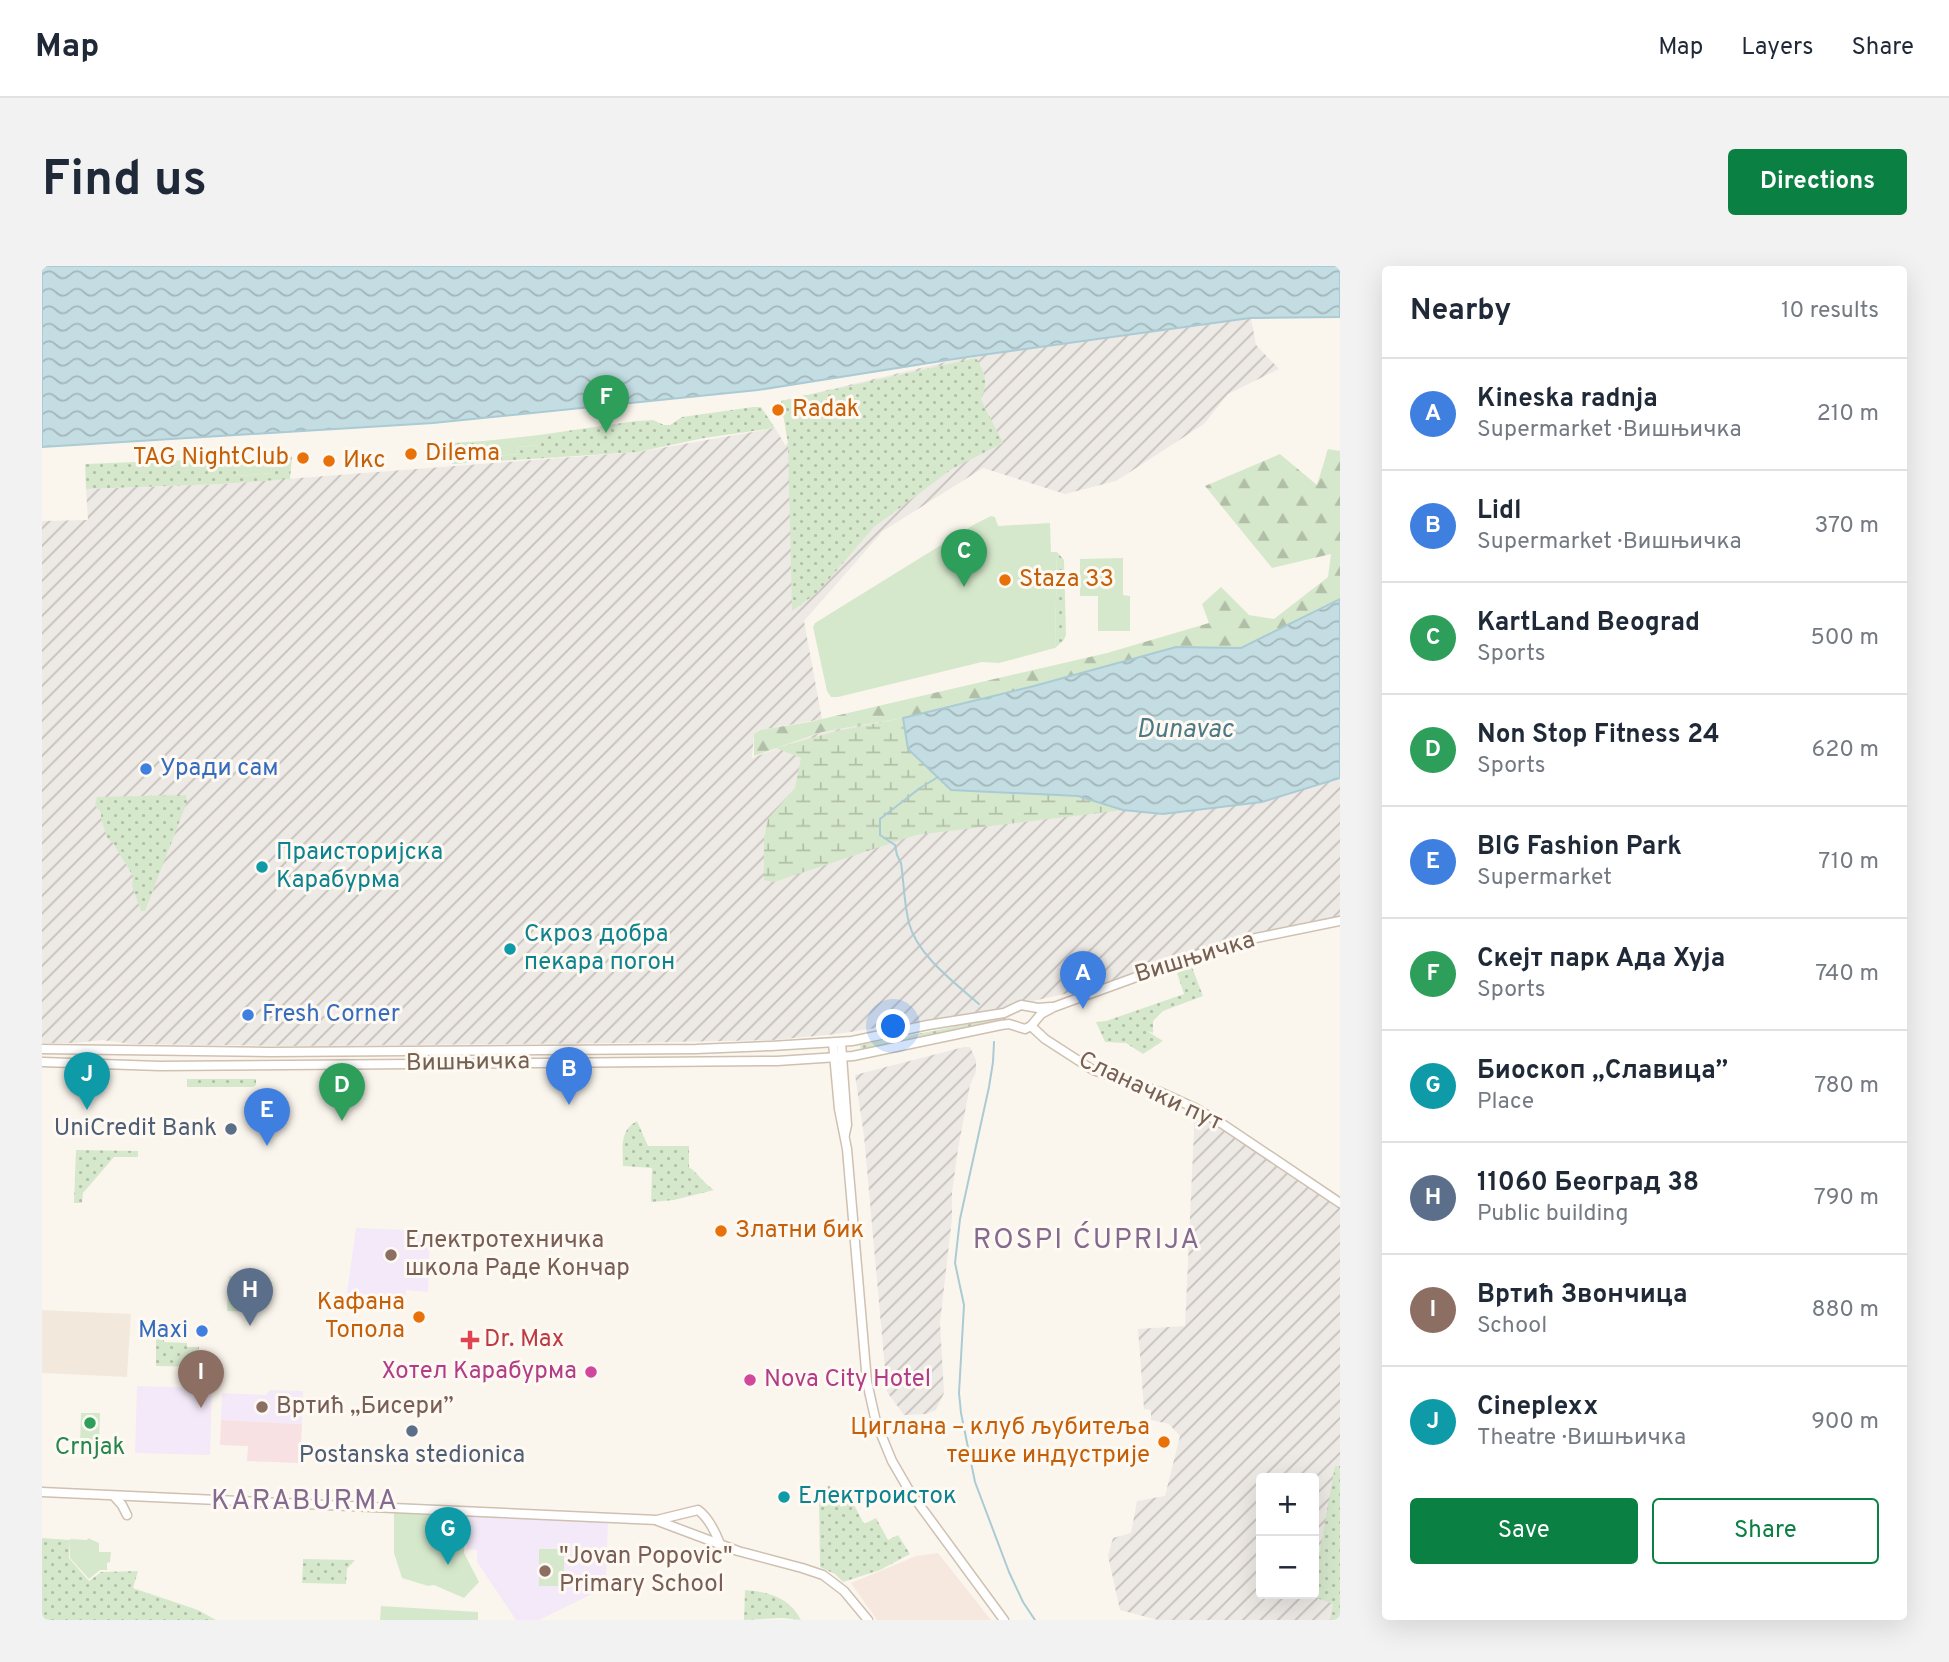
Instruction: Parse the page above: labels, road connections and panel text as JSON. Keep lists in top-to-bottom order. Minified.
{"streets":{"main road":["Вишњичка","Сланачки пут"]},"crossings":[["Вишњичка","Сланачки пут"]],"districts":["ROSPI ĆUPRIJA","KARABURMA"],"water":["Dunavac"],"places":{"other":["Radak","Dilema","TAG NightClub","Икс","Staza 33","Уради сам","Праисторијска Карабурма","Скроз добра пекара погон","Fresh Corner","UniCredit Bank","Златни бик","Електротехничка школа Раде Кончар","Кафана Топола","Maxi","Хотел Карабурма","Nova City Hotel","Вртић „Бисери”","Crnjak","Postanska stedionica","Циглана – клуб љубитеља тешке индустрије","Електроисток","\"Jovan Popovic\" Primary School"],"health":["Dr. Max"]},"page":{"header":"Map","nav":["Map","Layers","Share"],"buttons":["Directions",["Save","Share"]],"title":"Find us","heading":["Nearby","10 results"],"list":[{"mark":"A","name":"Kineska radnja","note":"Supermarket · Вишњичка","value":"210 m"},{"mark":"B","name":"Lidl","note":"Supermarket · Вишњичка","value":"370 m"},{"mark":"C","name":"KartLand Beograd","note":"Sports","value":"500 m"},{"mark":"D","name":"Non Stop Fitness 24","note":"Sports","value":"620 m"},{"mark":"E","name":"BIG Fashion Park","note":"Supermarket","value":"710 m"},{"mark":"F","name":"Скејт парк Ада Хуја","note":"Sports","value":"740 m"},{"mark":"G","name":"Биоскоп „Славица”","note":"Place","value":"780 m"},{"mark":"H","name":"11060 Београд 38","note":"Public building","value":"790 m"},{"mark":"I","name":"Вртић Звончица","note":"School","value":"880 m"},{"mark":"J","name":"Cineplexx","note":"Theatre · Вишњичка","value":"900 m"}],"pins":["F","C","A","B","J","D","E","H","I","G"],"map_buttons":["+","−"]}}
